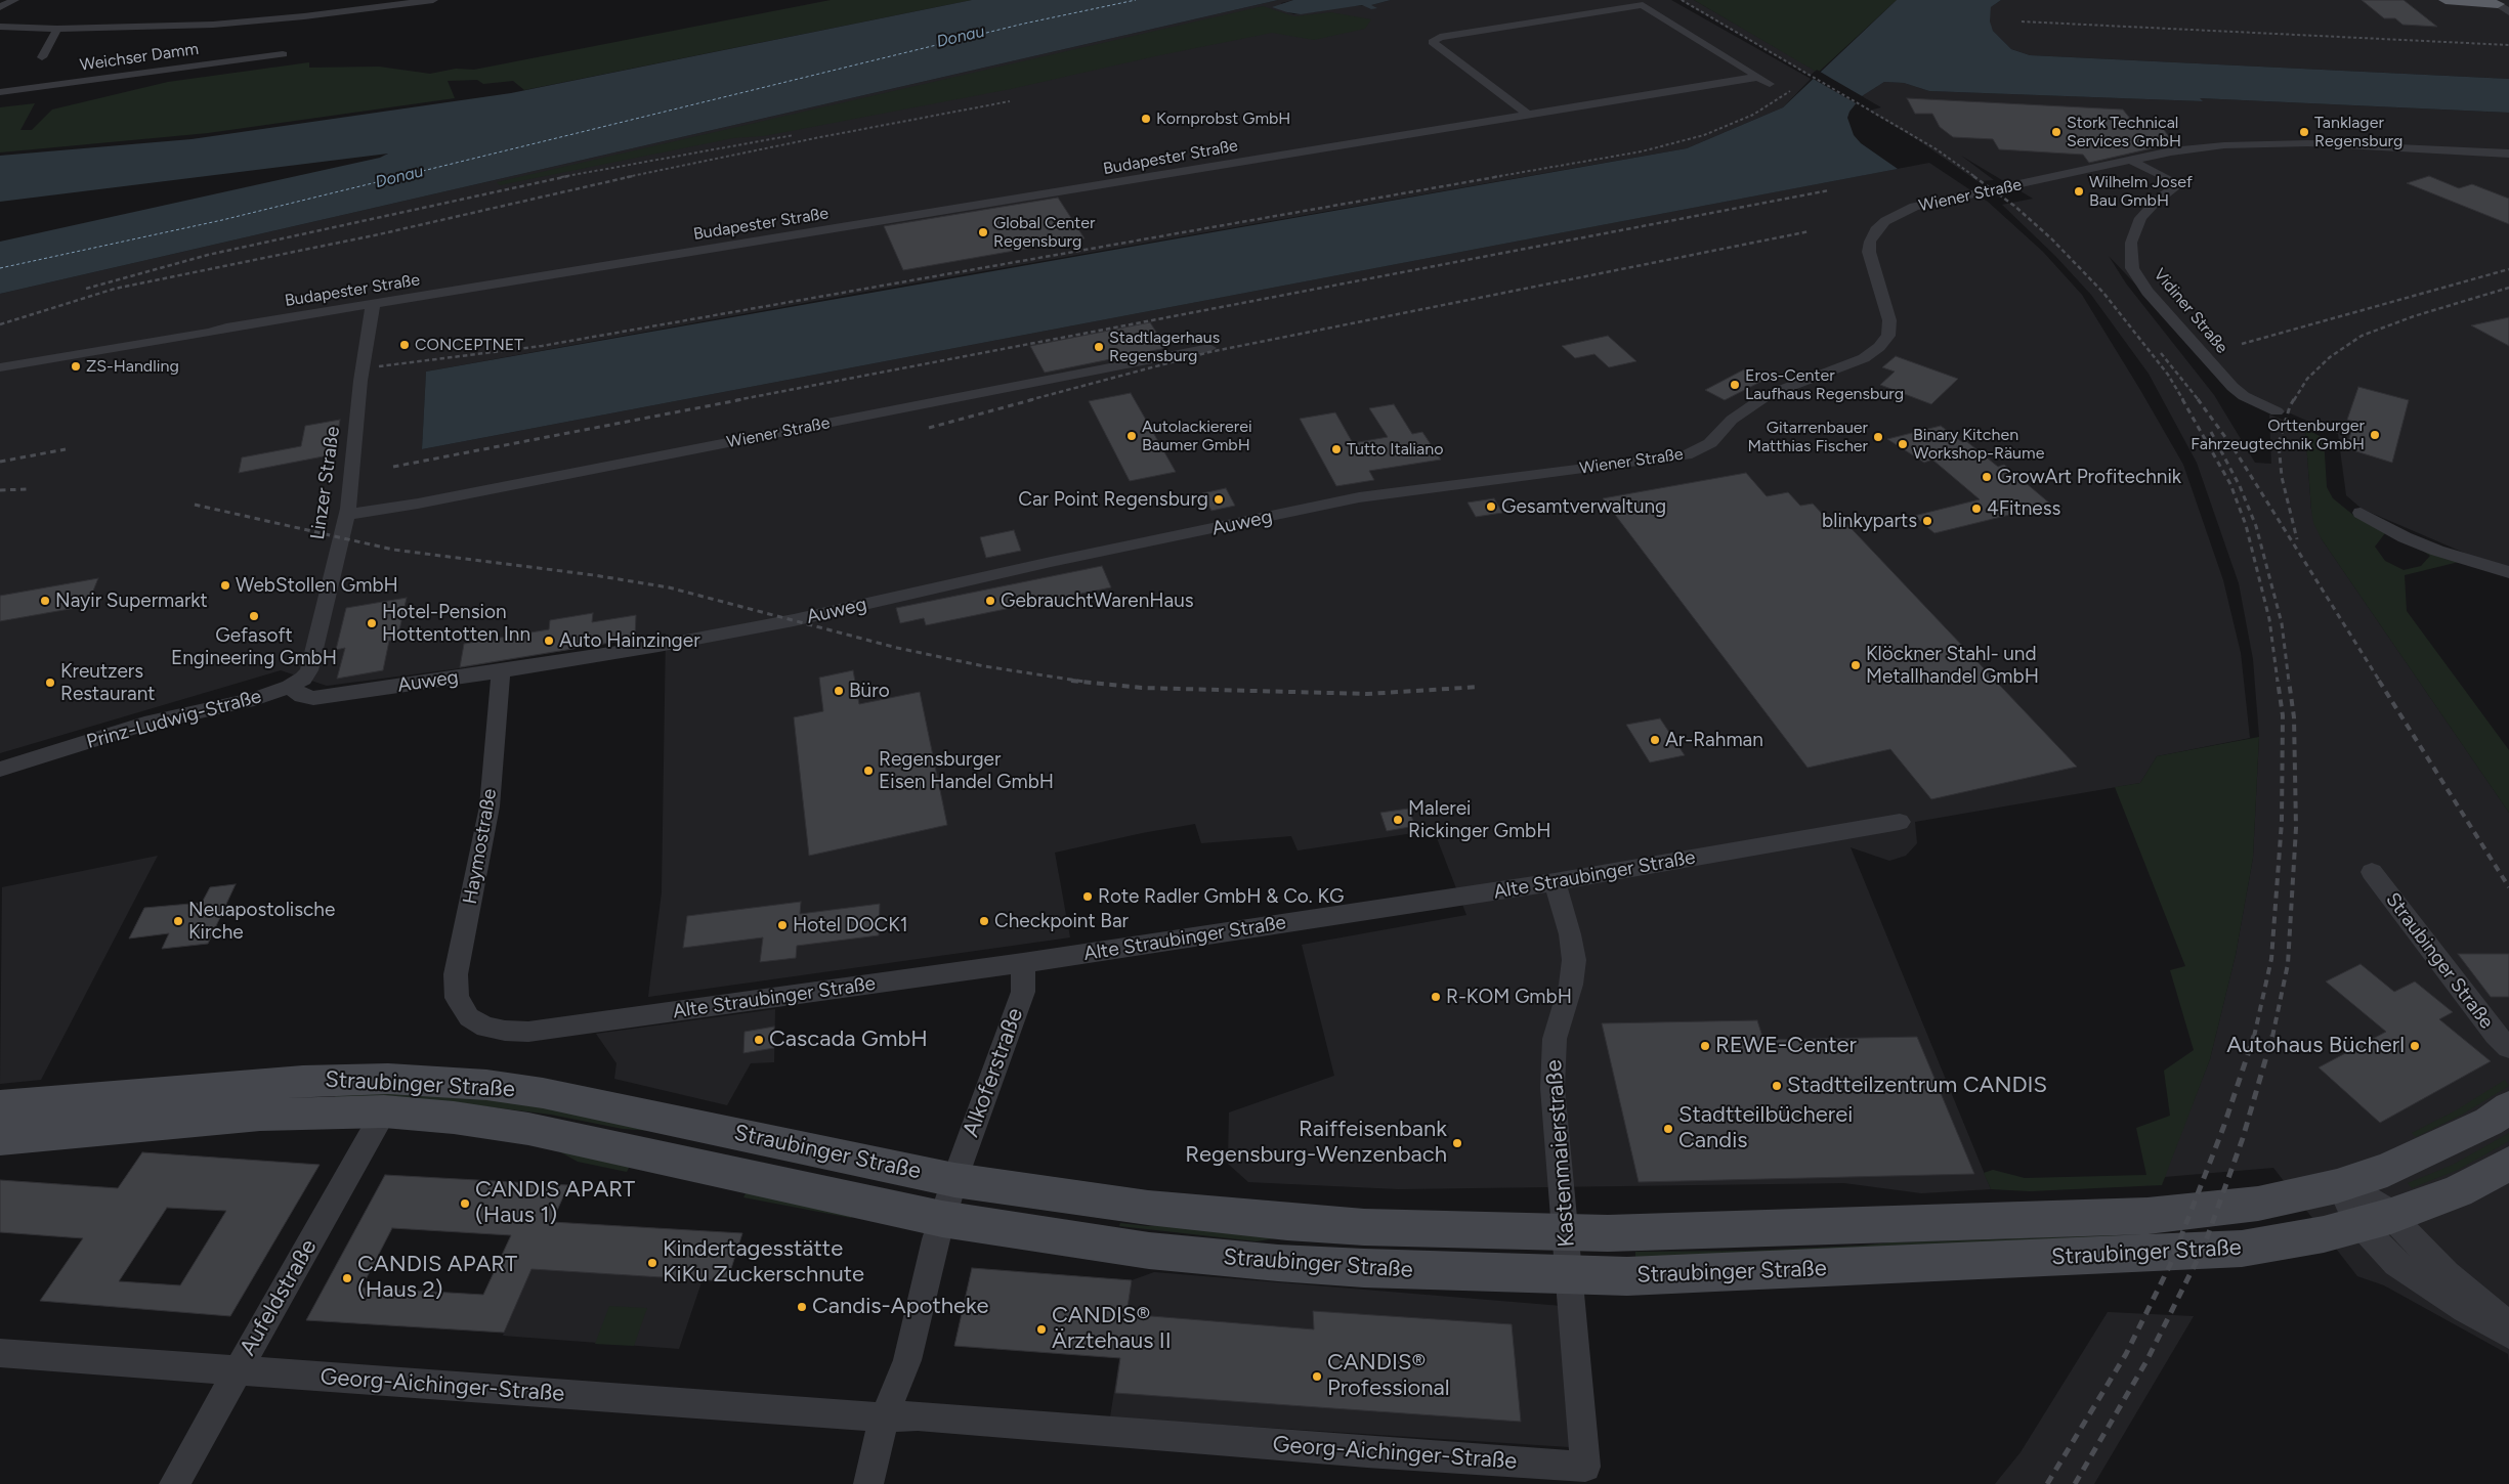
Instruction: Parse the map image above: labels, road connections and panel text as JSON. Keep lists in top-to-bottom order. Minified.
{"streets":{"main road":["Straubinger Straße"],"street":["Weichser Damm","Budapester Straße","Wiener Straße","Vidiner Straße","Linzer Straße","Auweg","Prinz-Ludwig-Straße","Haymostraße","Alte Straubinger Straße","Alkoferstraße","Kastenmaierstraße","Aufeldstraße","Georg-Aichinger-Straße"]},"crossings":[["Budapester Straße","Linzer Straße"],["Wiener Straße","Vidiner Straße"],["Wiener Straße","Linzer Straße"],["Wiener Straße","Auweg"],["Linzer Straße","Auweg"],["Linzer Straße","Prinz-Ludwig-Straße"],["Auweg","Prinz-Ludwig-Straße"],["Auweg","Haymostraße"],["Haymostraße","Alte Straubinger Straße"],["Alte Straubinger Straße","Alkoferstraße"],["Alte Straubinger Straße","Kastenmaierstraße"],["Straubinger Straße","Alkoferstraße"],["Straubinger Straße","Kastenmaierstraße"],["Straubinger Straße","Aufeldstraße"],["Kastenmaierstraße","Georg-Aichinger-Straße"],["Aufeldstraße","Georg-Aichinger-Straße"]],"water":["Donau"],"places":["Kornprobst GmbH","Stork Technical Services GmbH","Tanklager Regensburg","Wilhelm Josef Bau GmbH","Global Center Regensburg","CONCEPTNET","Stadtlagerhaus Regensburg","ZS-Handling","Eros-Center Laufhaus Regensburg","Orttenburger Fahrzeugtechnik GmbH","Autolackiererei Baumer GmbH","Gitarrenbauer Matthias Fischer","Binary Kitchen Workshop-Räume","Tutto Italiano","GrowArt Profitechnik","Car Point Regensburg","Gesamtverwaltung","4Fitness","blinkyparts","WebStollen GmbH","Nayir Supermarkt","GebrauchtWarenHaus","Gefasoft Engineering GmbH","Hotel-Pension Hottentotten Inn","Auto Hainzinger","Klöckner Stahl- und Metallhandel GmbH","Kreutzers Restaurant","Büro","Ar-Rahman","Regensburger Eisen Handel GmbH","Malerei Rickinger GmbH","Rote Radler GmbH & Co. KG","Neuapostolische Kirche","Checkpoint Bar","Hotel DOCK1","R-KOM GmbH","Cascada GmbH","REWE-Center","Autohaus Bücherl","Stadtteilzentrum CANDIS","Stadtteilbücherei Candis","Raiffeisenbank Regensburg-Wenzenbach","CANDIS APART (Haus 1)","Kindertagesstätte KiKu Zuckerschnute","CANDIS APART (Haus 2)","Candis-Apotheke","CANDIS® Ärztehaus II","CANDIS® Professional"]}
